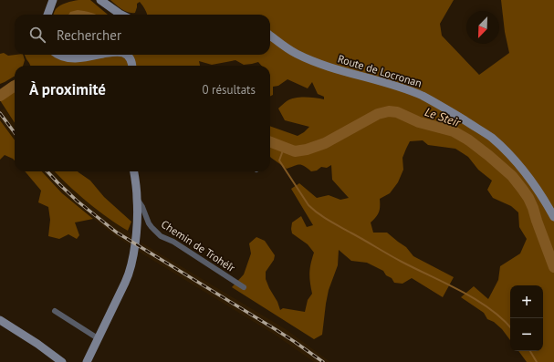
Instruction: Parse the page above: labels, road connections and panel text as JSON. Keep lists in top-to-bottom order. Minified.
{"streets":{"street":["Route de Locronan","Chemin de Trohéîr"]},"water":["Le Steir"],"north":"bottom left","page":{"search":"Rechercher","heading":["À proximité","0 résultats"],"map_buttons":["+","−"]}}
